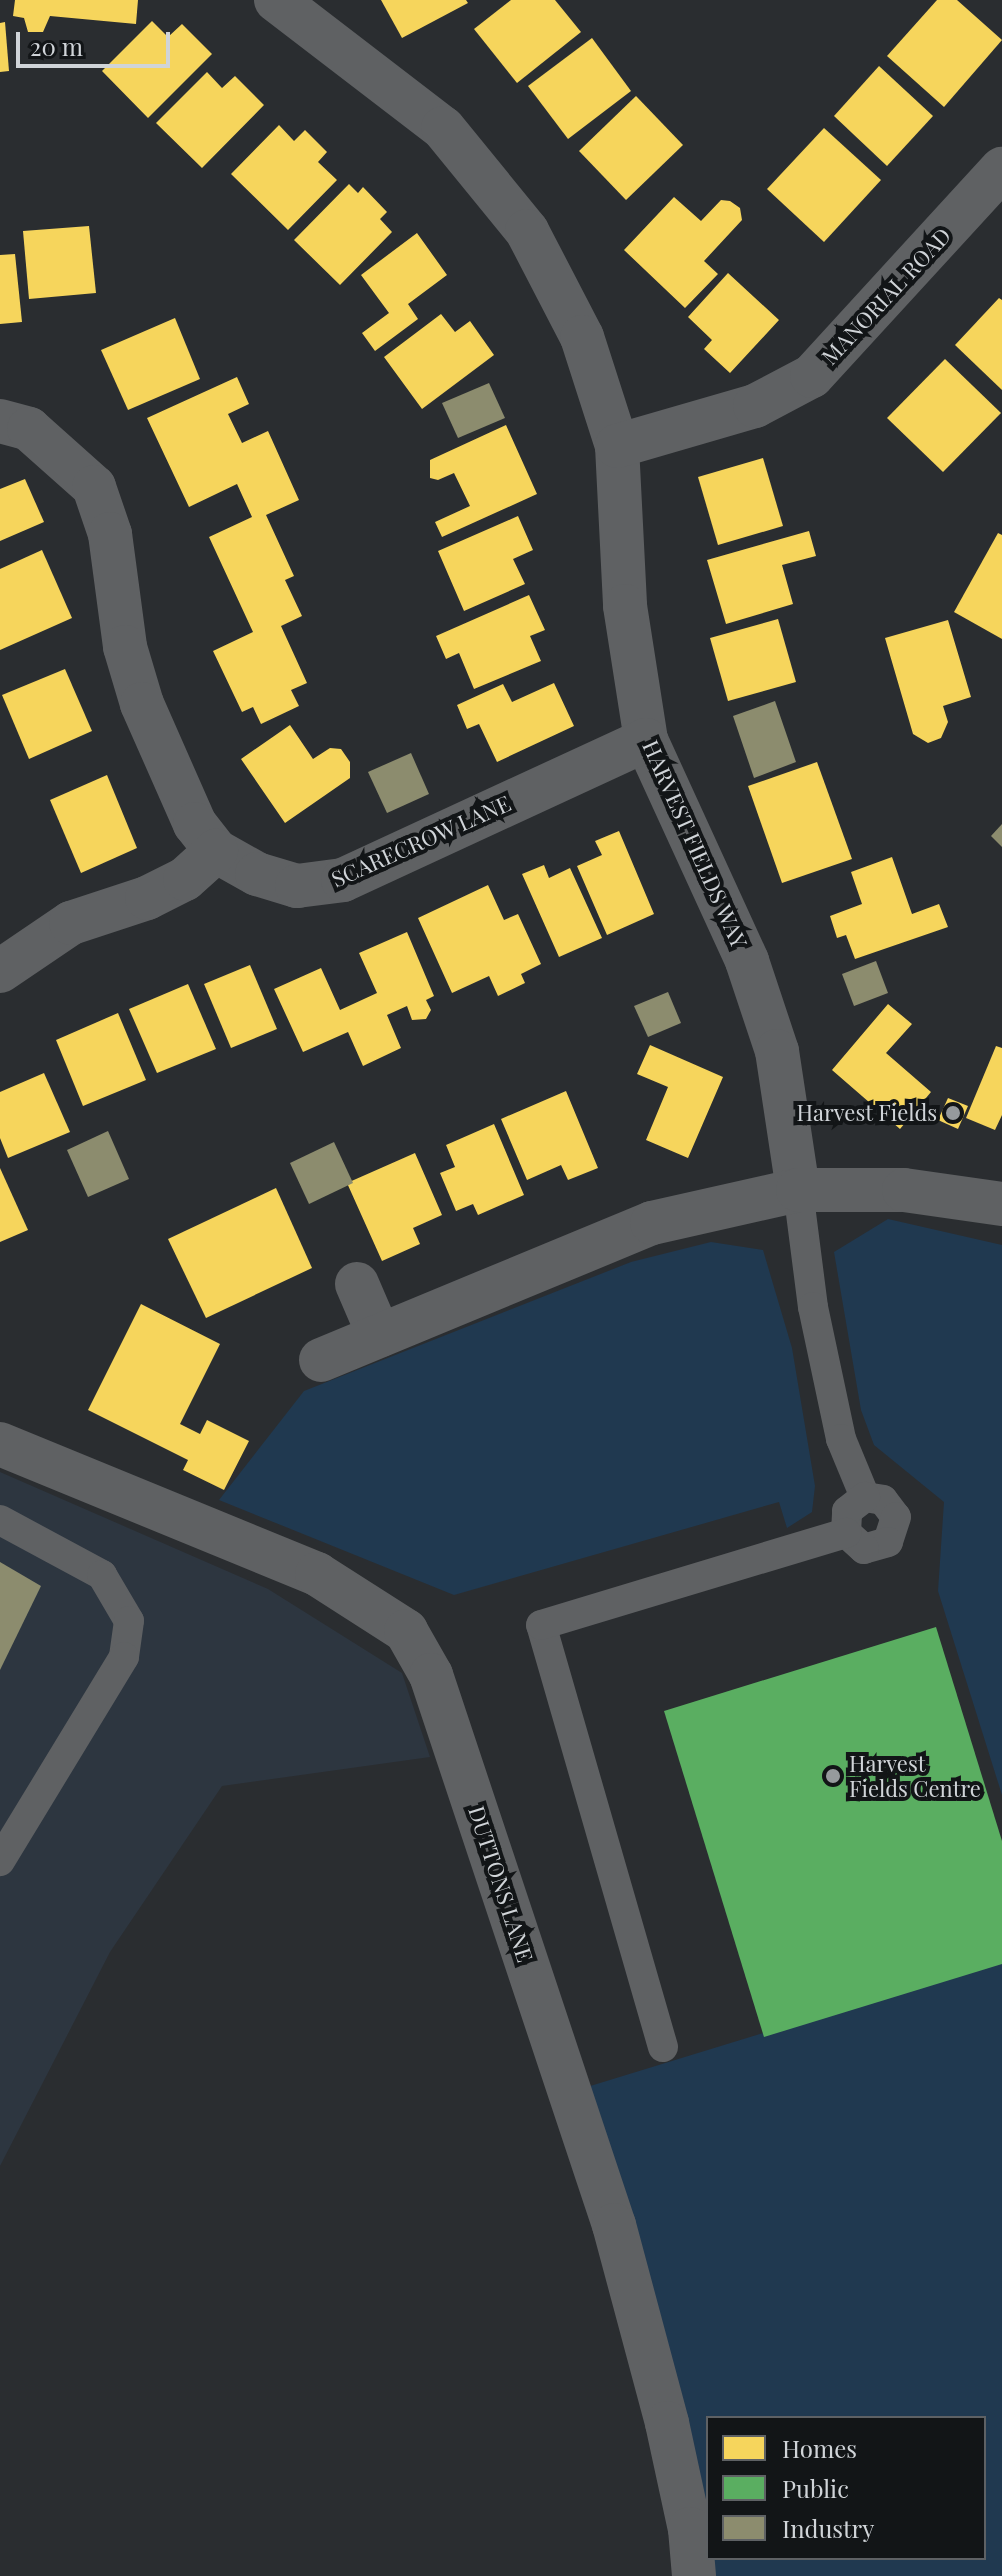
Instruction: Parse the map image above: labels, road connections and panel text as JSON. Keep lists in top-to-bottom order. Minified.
{"streets":{"street":["MANORIAL ROAD","SCARECROW LANE","HARVEST FIELDS WAY","DUTTONS LANE"]},"crossings":[["MANORIAL ROAD","HARVEST FIELDS WAY"],["SCARECROW LANE","HARVEST FIELDS WAY"]],"places":["Harvest Fields","Harvest Fields Centre"],"legend":["Homes","Public","Industry"],"scale_bar":"20 m"}
